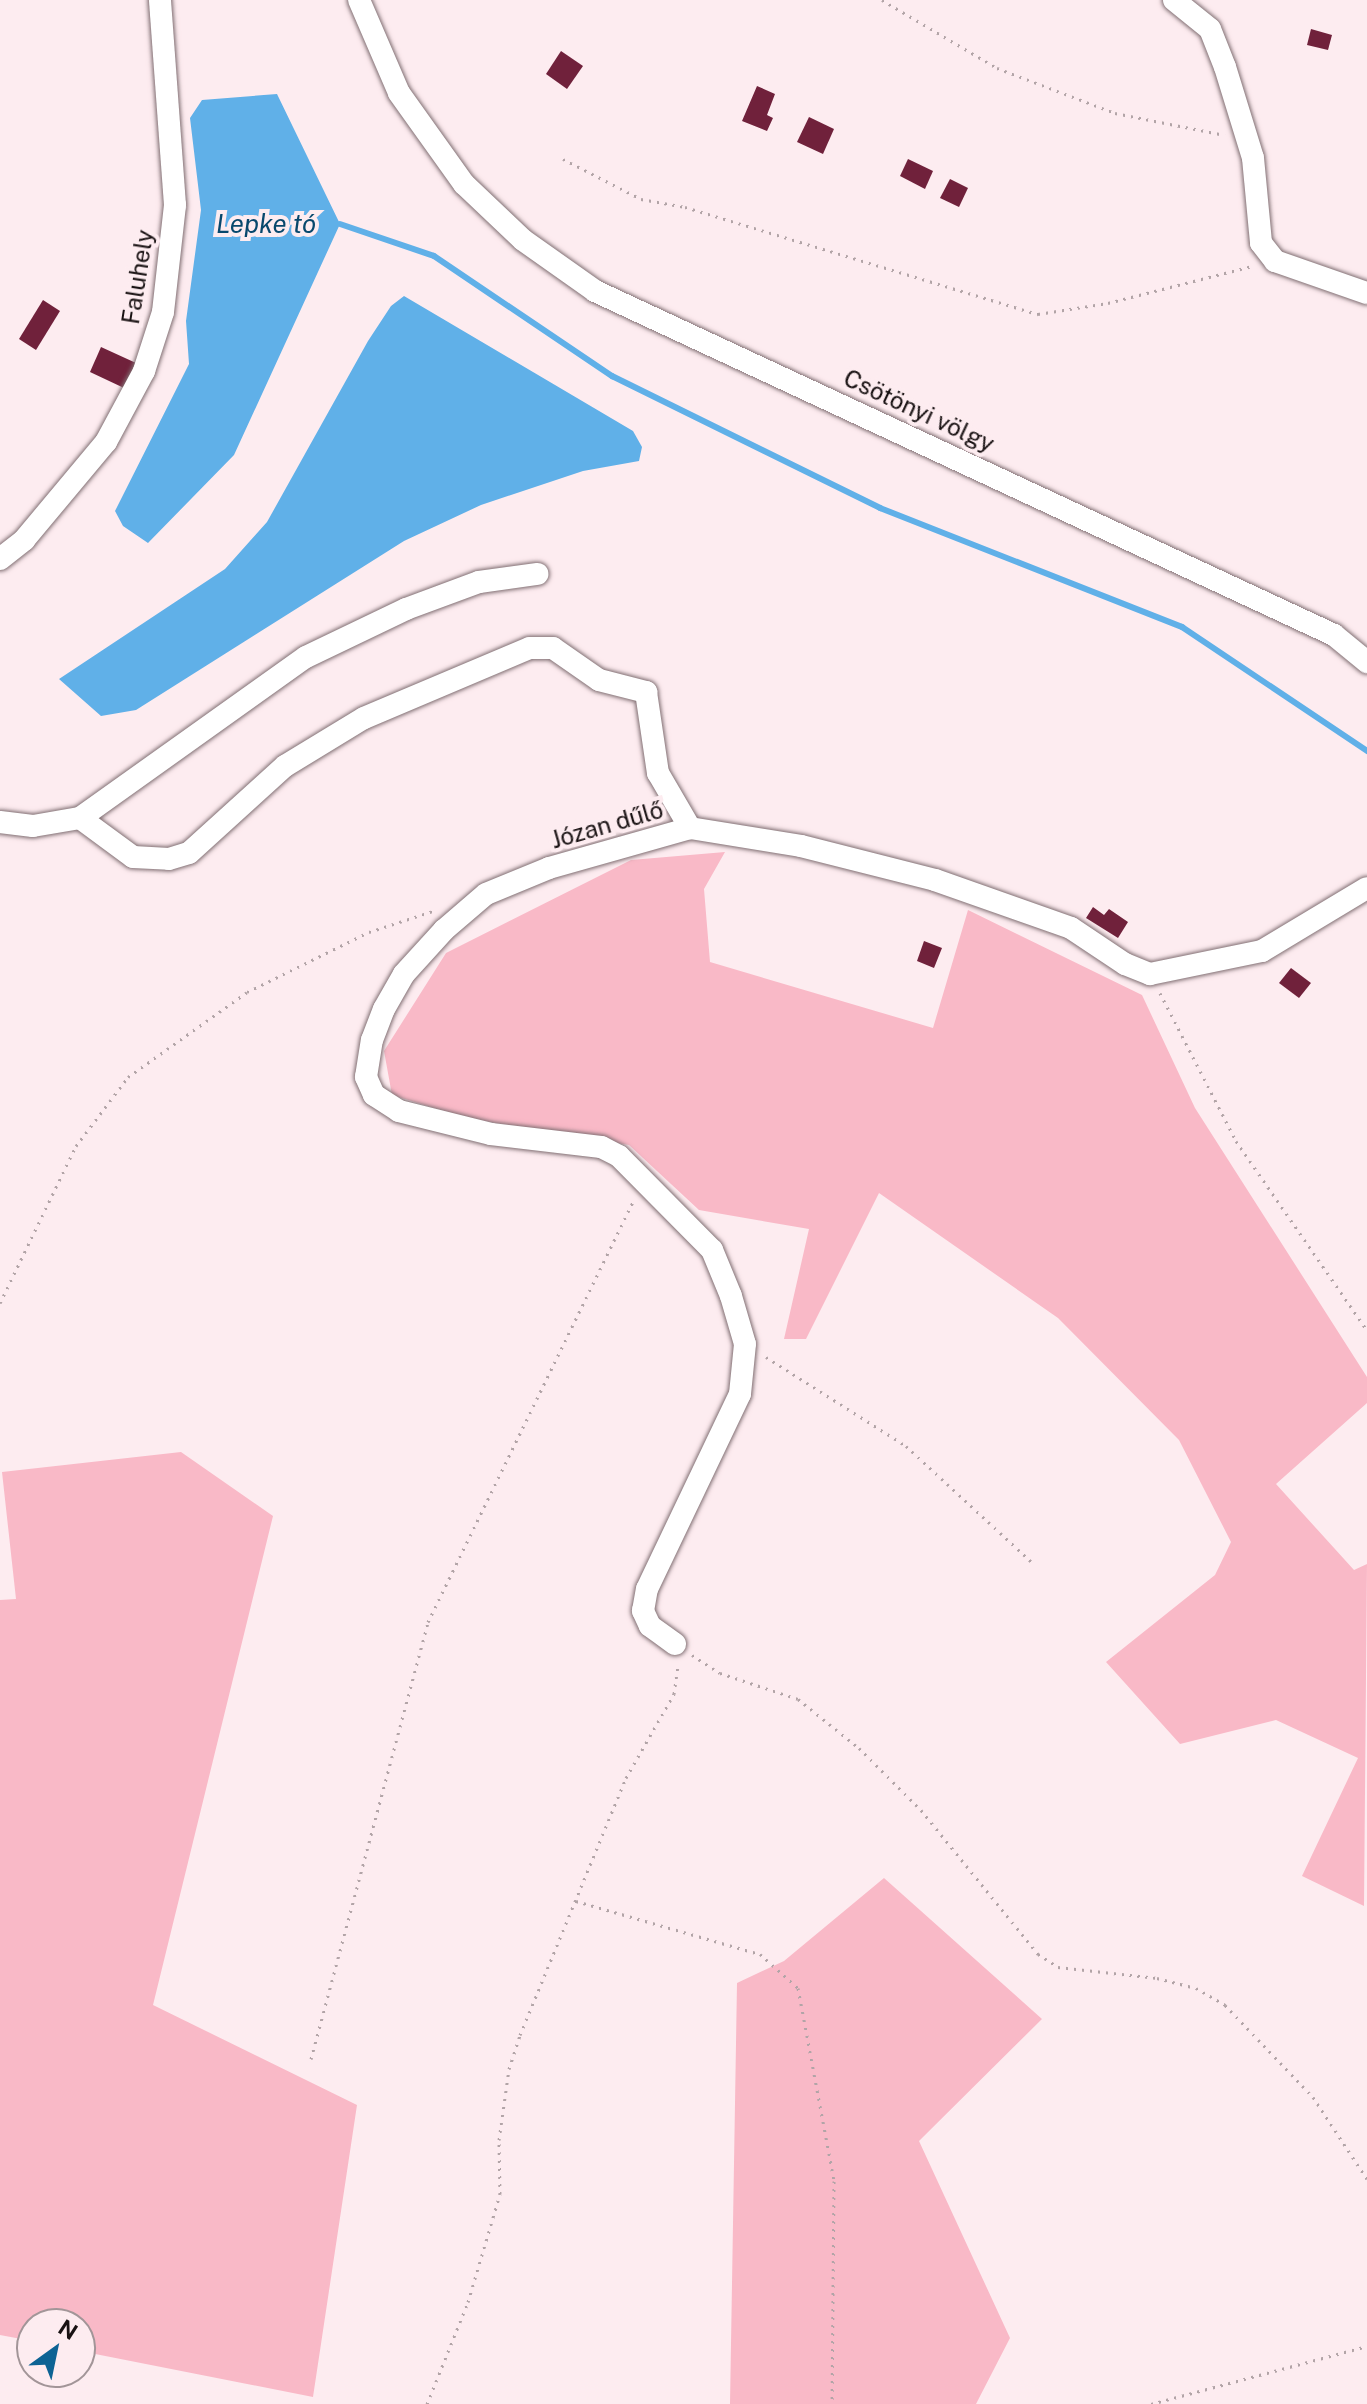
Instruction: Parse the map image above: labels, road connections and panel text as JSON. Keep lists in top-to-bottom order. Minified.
{"streets":{"street":["Faluhely","Csötönyi völgy","Józan dűlő"]},"water":["Lepke tó"],"north":"top right"}
